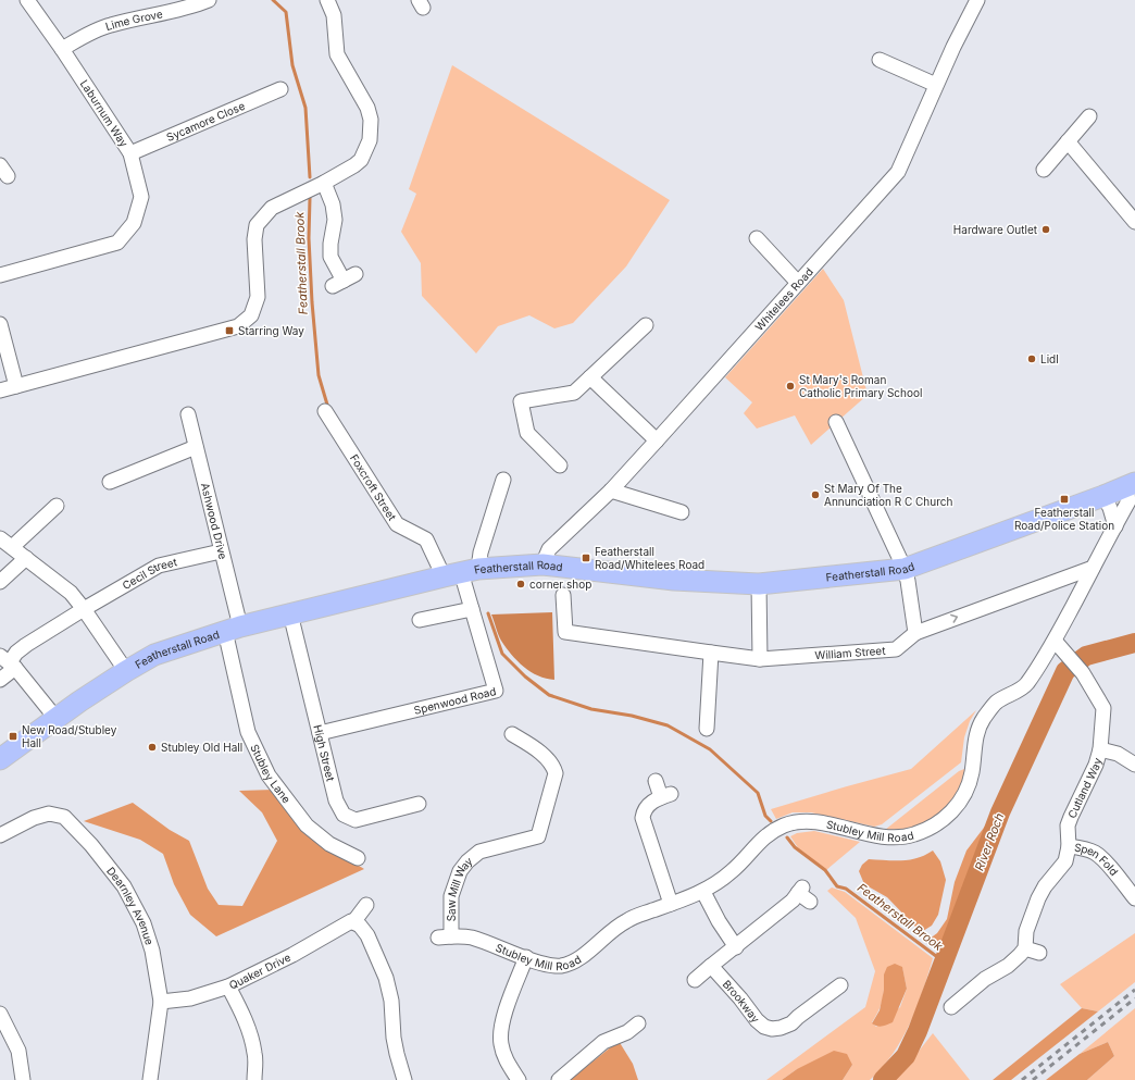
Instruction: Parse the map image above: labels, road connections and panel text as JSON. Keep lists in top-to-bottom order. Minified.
{"streets":{"highway":["Featherstall Road"],"street":["Lime Grove","Laburnum Way","Sycamore Close","Whitelees Road","Foxcroft Street","Ashwood Drive","Cecil Street","William Street","Spenwood Road","High Street","Stubley Lane","Cutland Way","Stubley Mill Road","Spen Fold","Saw Mill Way","Dearnley Avenue","Quaker Drive","Brookway"]},"crossings":[["Lime Grove","Laburnum Way"],["Laburnum Way","Sycamore Close"],["Whitelees Road","Featherstall Road"],["Foxcroft Street","Featherstall Road"],["Foxcroft Street","Spenwood Road"],["Ashwood Drive","Featherstall Road"],["Ashwood Drive","Cecil Street"],["Ashwood Drive","Stubley Lane"],["Featherstall Road","Spenwood Road"],["Featherstall Road","High Street"],["Featherstall Road","Stubley Lane"],["Featherstall Road","Stubley Mill Road"],["William Street","Stubley Mill Road"],["Spenwood Road","High Street"],["Cutland Way","Stubley Mill Road"],["Cutland Way","Spen Fold"],["Stubley Mill Road","Saw Mill Way"],["Dearnley Avenue","Quaker Drive"]],"water":["Featherstall Brook","River Roch"],"places":{"other":["Hardware Outlet","Lidl","St Mary's Roman Catholic Primary School","St Mary Of The Annunciation R C Church","corner shop","Stubley Old Hall"],"transit":["Starring Way","Featherstall Road/Police Station","Featherstall Road/Whitelees Road","New Road/Stubley Hall"]}}
